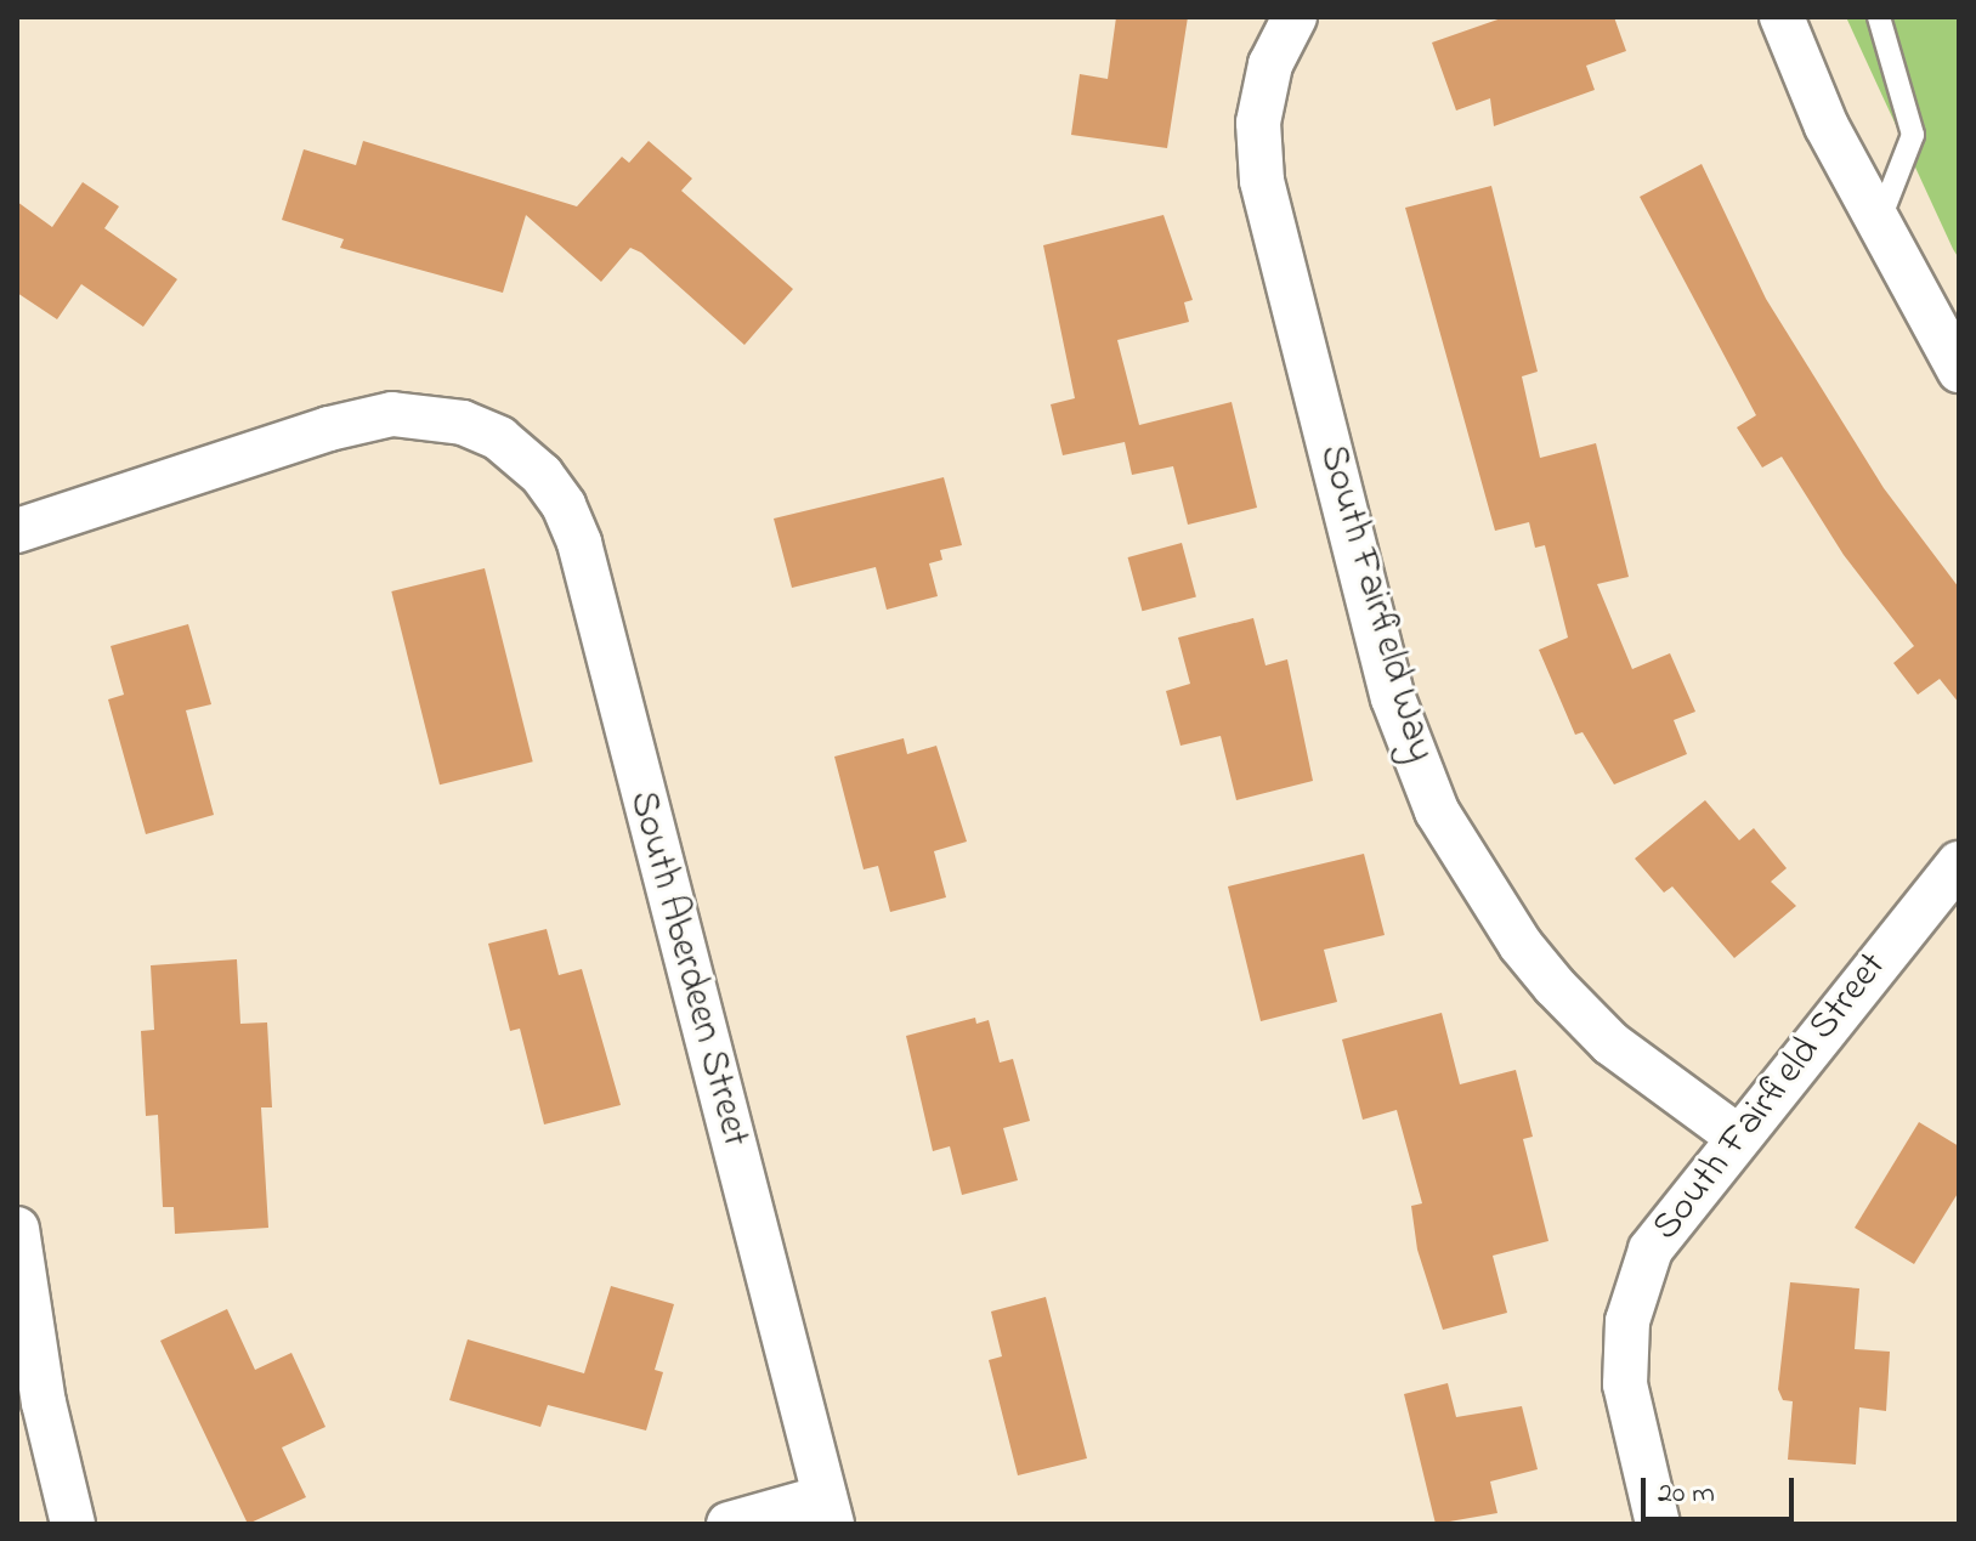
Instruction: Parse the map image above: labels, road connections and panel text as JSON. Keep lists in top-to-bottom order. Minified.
{"streets":{"street":["South Fairfield Way","South Aberdeen Street","South Fairfield Street"]},"crossings":[["South Fairfield Way","South Fairfield Street"]],"scale_bar":"20 m"}
